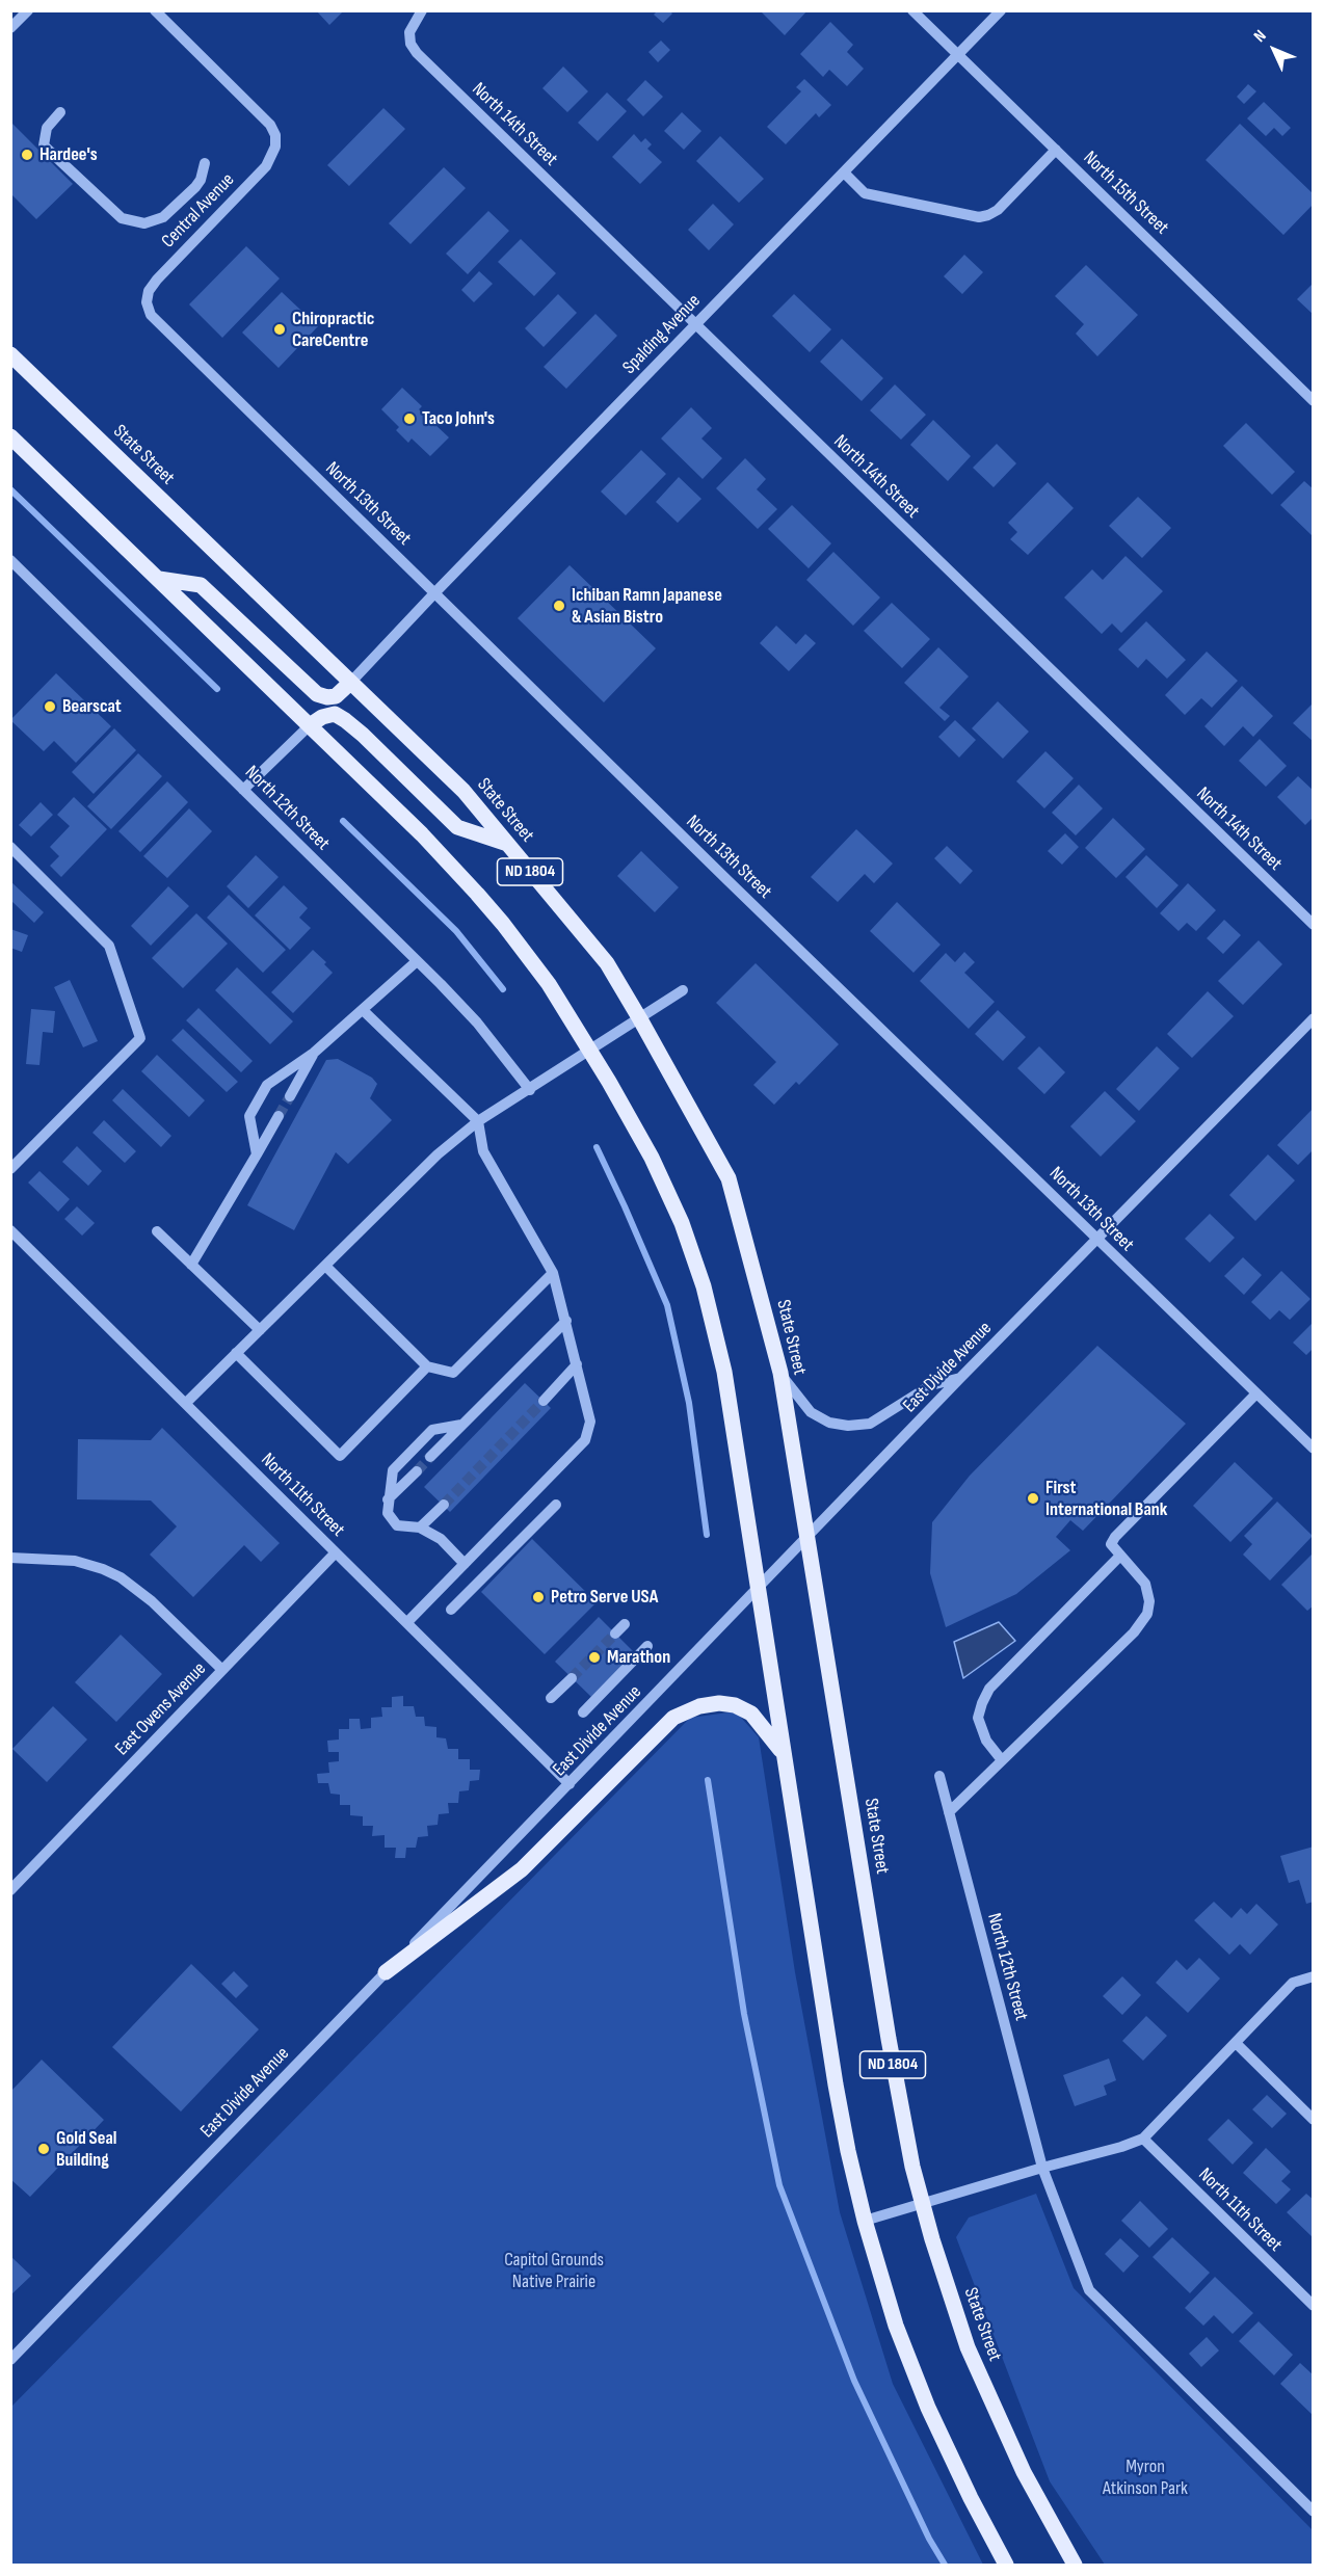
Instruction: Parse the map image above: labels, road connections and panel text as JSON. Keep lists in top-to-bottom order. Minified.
{"streets":{"main road":["State Street","ND 1804"],"street":["North 14th Street","North 15th Street","Central Avenue","Spalding Avenue","North 13th Street","North 12th Street","East Divide Avenue","North 11th Street","East Owens Avenue"]},"crossings":[["North 14th Street","Spalding Avenue"],["North 15th Street","Spalding Avenue"],["Central Avenue","North 13th Street"],["Spalding Avenue","State Street"],["Spalding Avenue","North 13th Street"],["State Street","East Divide Avenue"],["North 13th Street","East Divide Avenue"],["ND 1804","East Divide Avenue"],["East Divide Avenue","North 11th Street"],["North 11th Street","East Owens Avenue"]],"parks":["Capitol Grounds Native Prairie","Myron Atkinson Park"],"places":["Hardee's","Chiropractic CareCentre","Taco John's","Ichiban Ramn Japanese & Asian Bistro","Bearscat","First International Bank","Petro Serve USA","Marathon","Gold Seal Building"],"north":"top left"}
